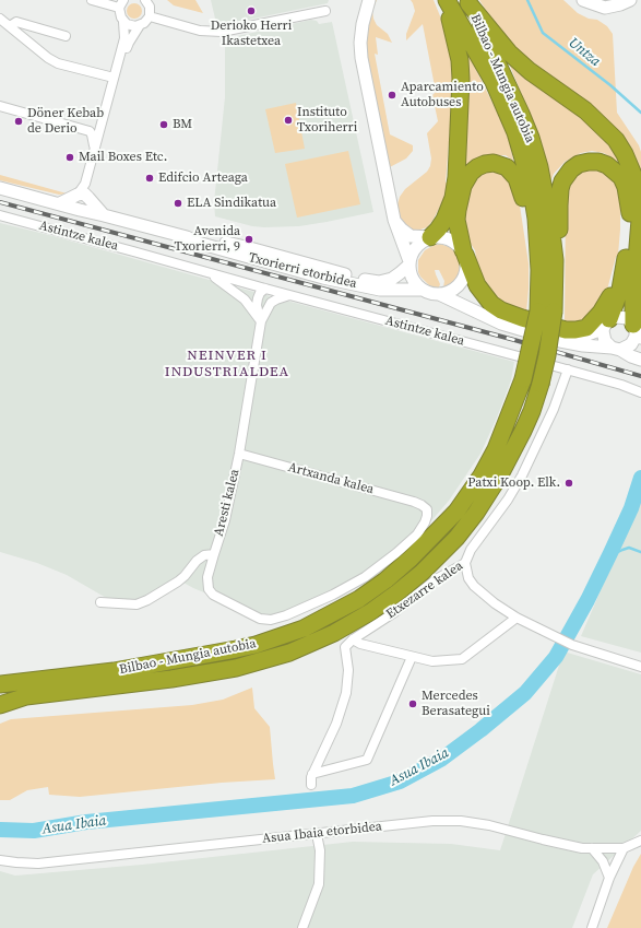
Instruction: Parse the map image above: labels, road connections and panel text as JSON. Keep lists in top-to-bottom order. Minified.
{"streets":{"highway":["Bilbao - Mungia autobia"],"street":["Astintze kalea","Txorierri etorbidea","Artxanda kalea","Aresti kalea","Etxezarre kalea","Asua Ibaia etorbidea"]},"crossings":[["Astintze kalea","Aresti kalea"],["Astintze kalea","Etxezarre kalea"],["Artxanda kalea","Aresti kalea"]],"districts":["NEINVER I INDUSTRIALDEA"],"water":["Untza","Asua Ibaia"],"places":["Derioko Herri Ikastetxea","Aparcamiento Autobuses","Instituto Txoriherri","Döner Kebab de Derio","BM","Mail Boxes Etc.","Edifcio Arteaga","ELA Sindikatua","Avenida Txorierri, 9","Patxi Koop. Elk.","Mercedes Berasategui"]}
